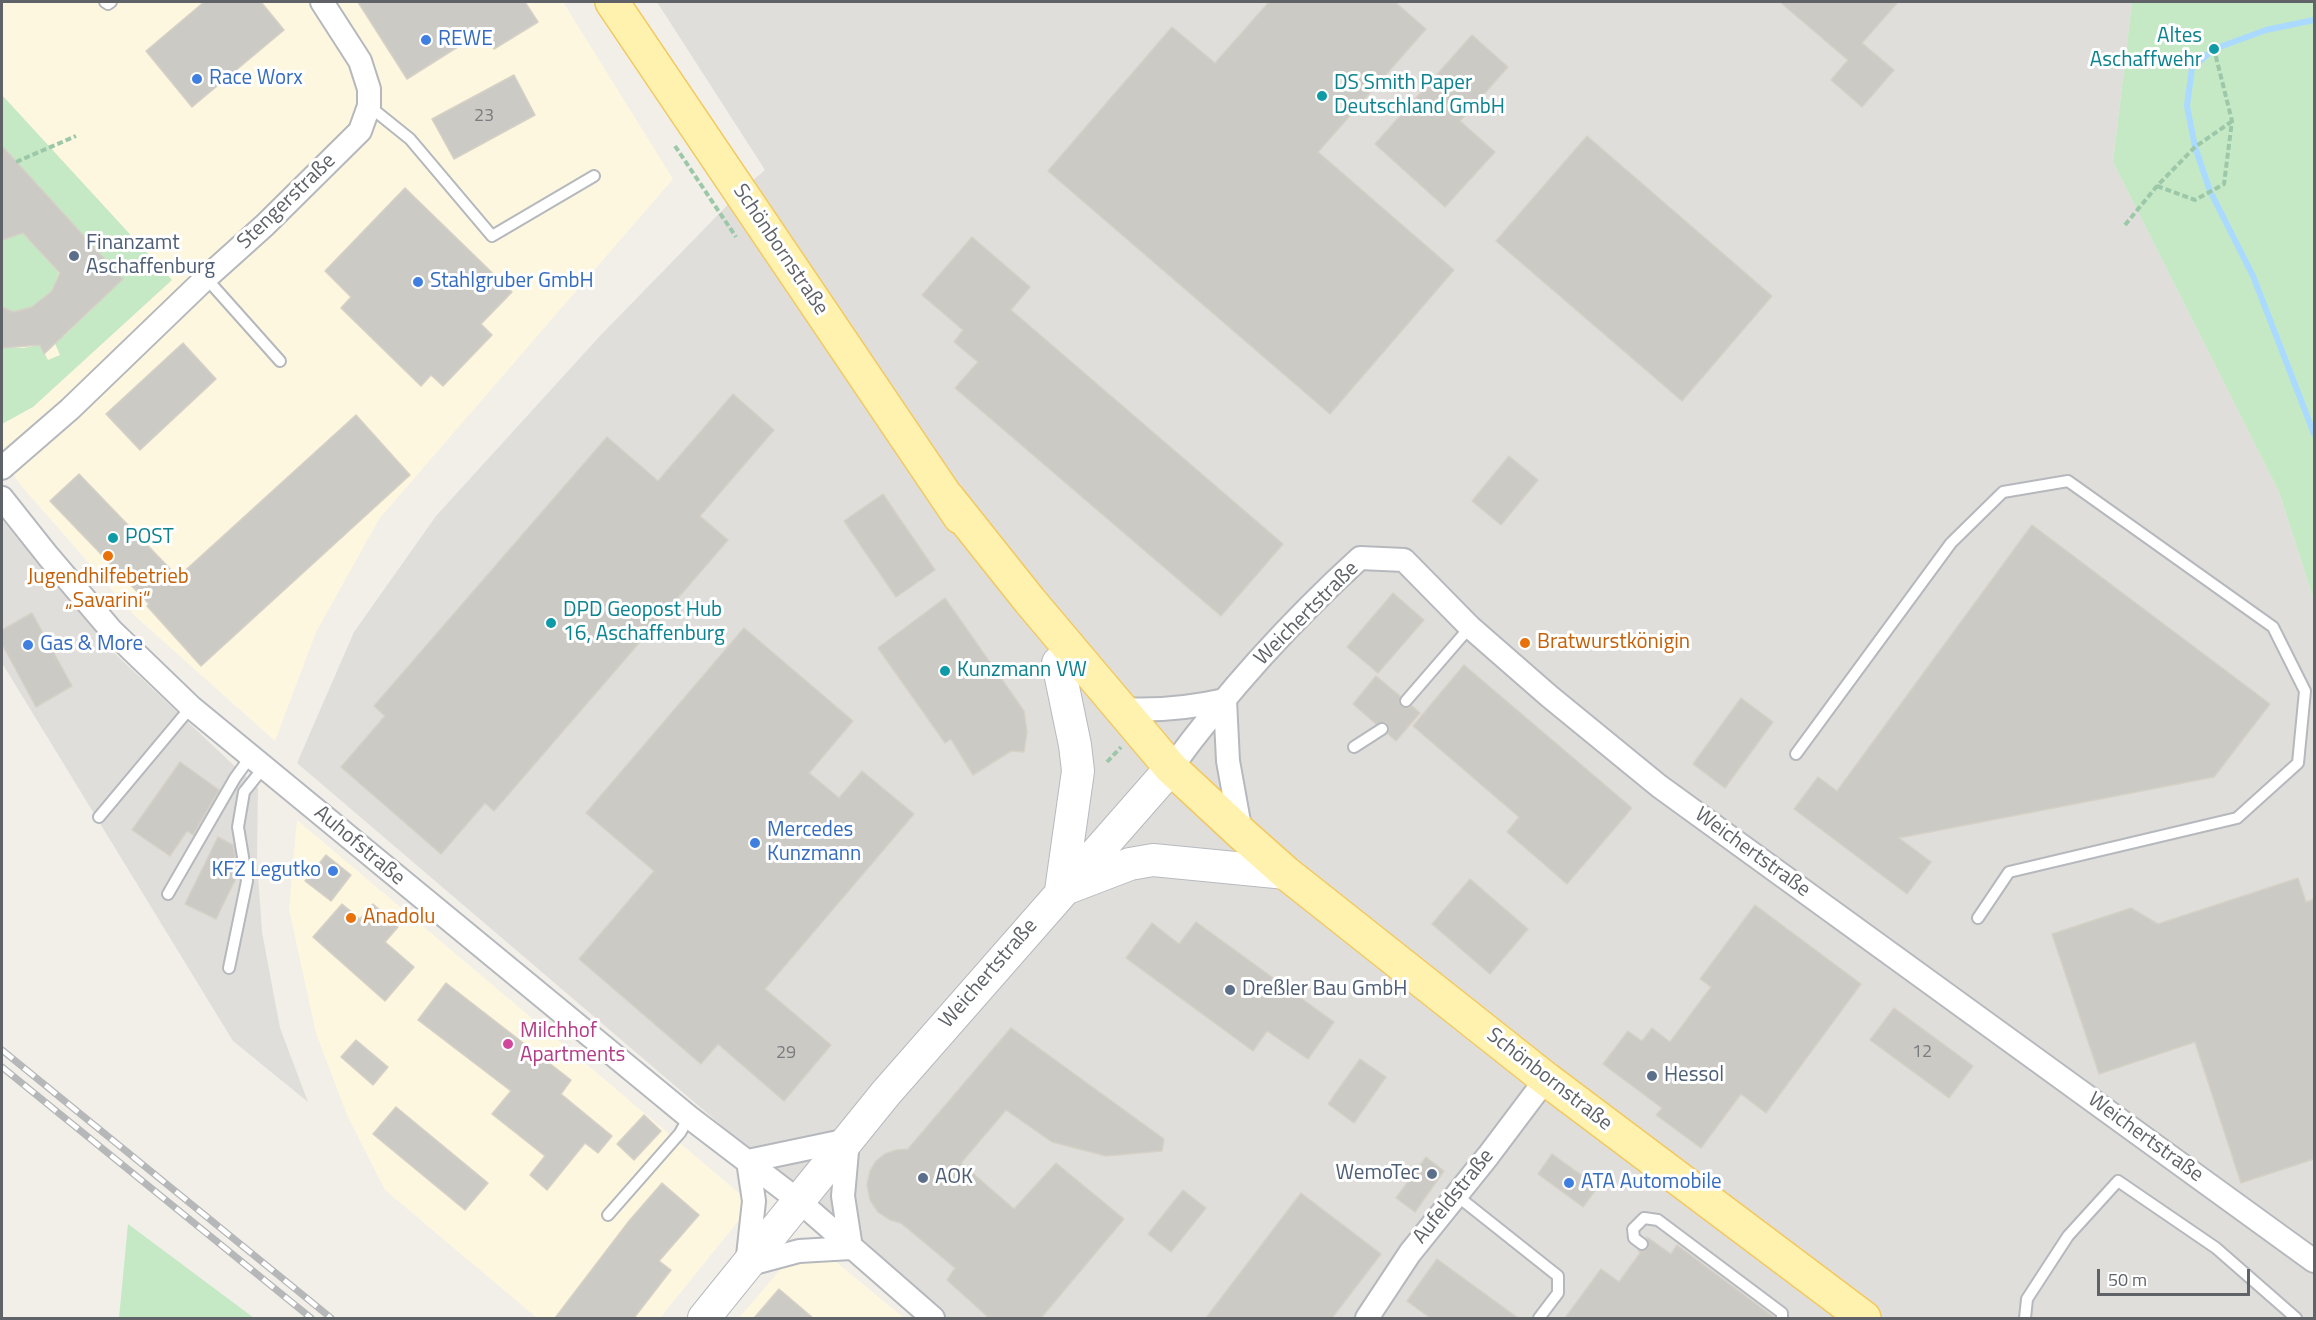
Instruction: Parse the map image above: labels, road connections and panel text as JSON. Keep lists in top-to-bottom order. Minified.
{"streets":{"main road":["Schönbornstraße","Weichertstraße"],"street":["Stengerstraße","Auhofstraße","Aufeldstraße"]},"crossings":[["Schönbornstraße","Weichertstraße"],["Schönbornstraße","Aufeldstraße"],["Weichertstraße","Auhofstraße"]],"places":["REWE","Altes Aschaffwehr","Race Worx","DS Smith Paper Deutschland GmbH","Finanzamt Aschaffenburg","Stahlgruber GmbH","POST","Jugendhilfebetrieb „Savarini“","DPD Geopost Hub 16, Aschaffenburg","Bratwurstkönigin","Gas & More","Kunzmann VW","Mercedes Kunzmann","KFZ Legutko","Anadolu","Dreßler Bau GmbH","Milchhof Apartments","Hessol","WemoTec","AOK","ATA Automobile"],"house_numbers":["23","12","29"],"scale_bar":"50 m"}
